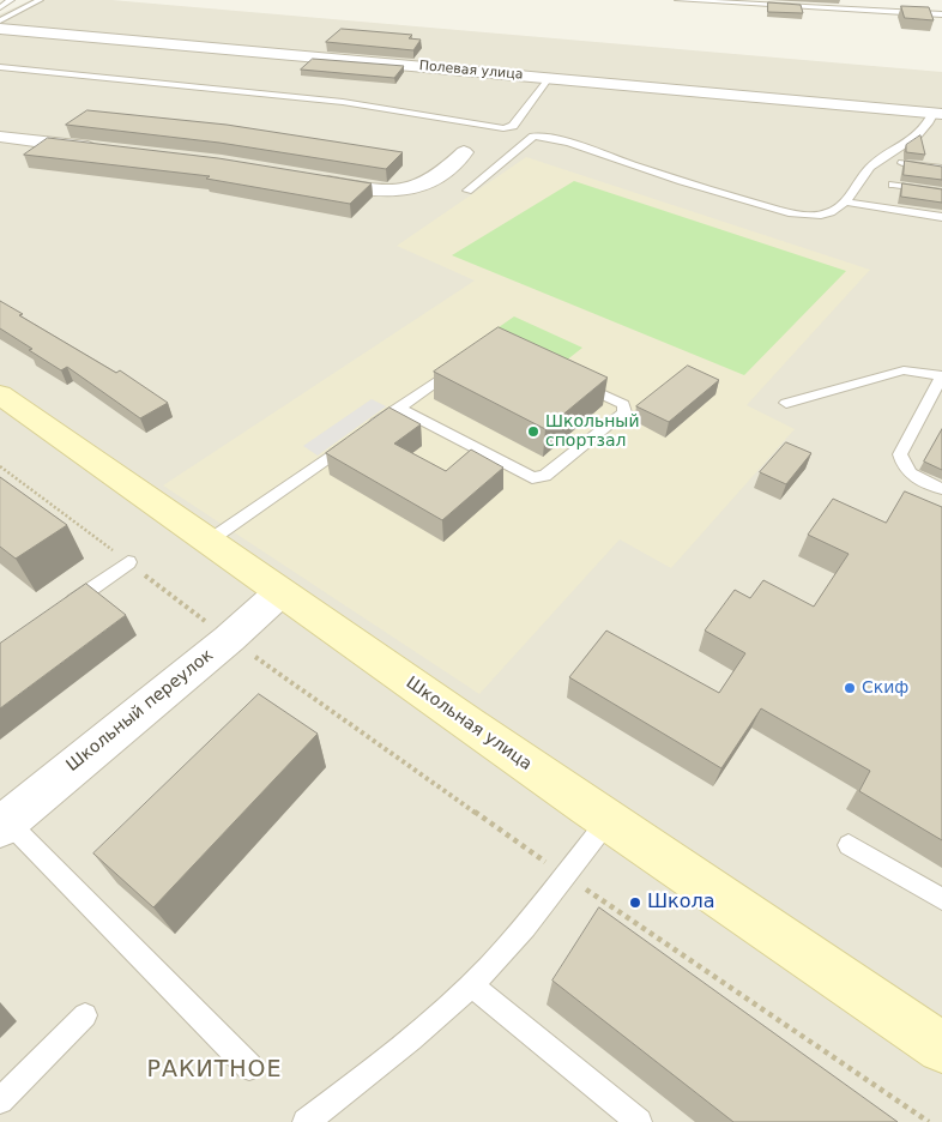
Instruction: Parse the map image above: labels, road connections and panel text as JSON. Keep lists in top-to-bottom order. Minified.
{"streets":{"street":["Полевая улица","Школьный переулок","Школьная улица"]},"crossings":[["Школьный переулок","Школьная улица"]],"districts":["РАКИТНОЕ"],"places":["Школьный спортзал","Скиф","Школа"]}
